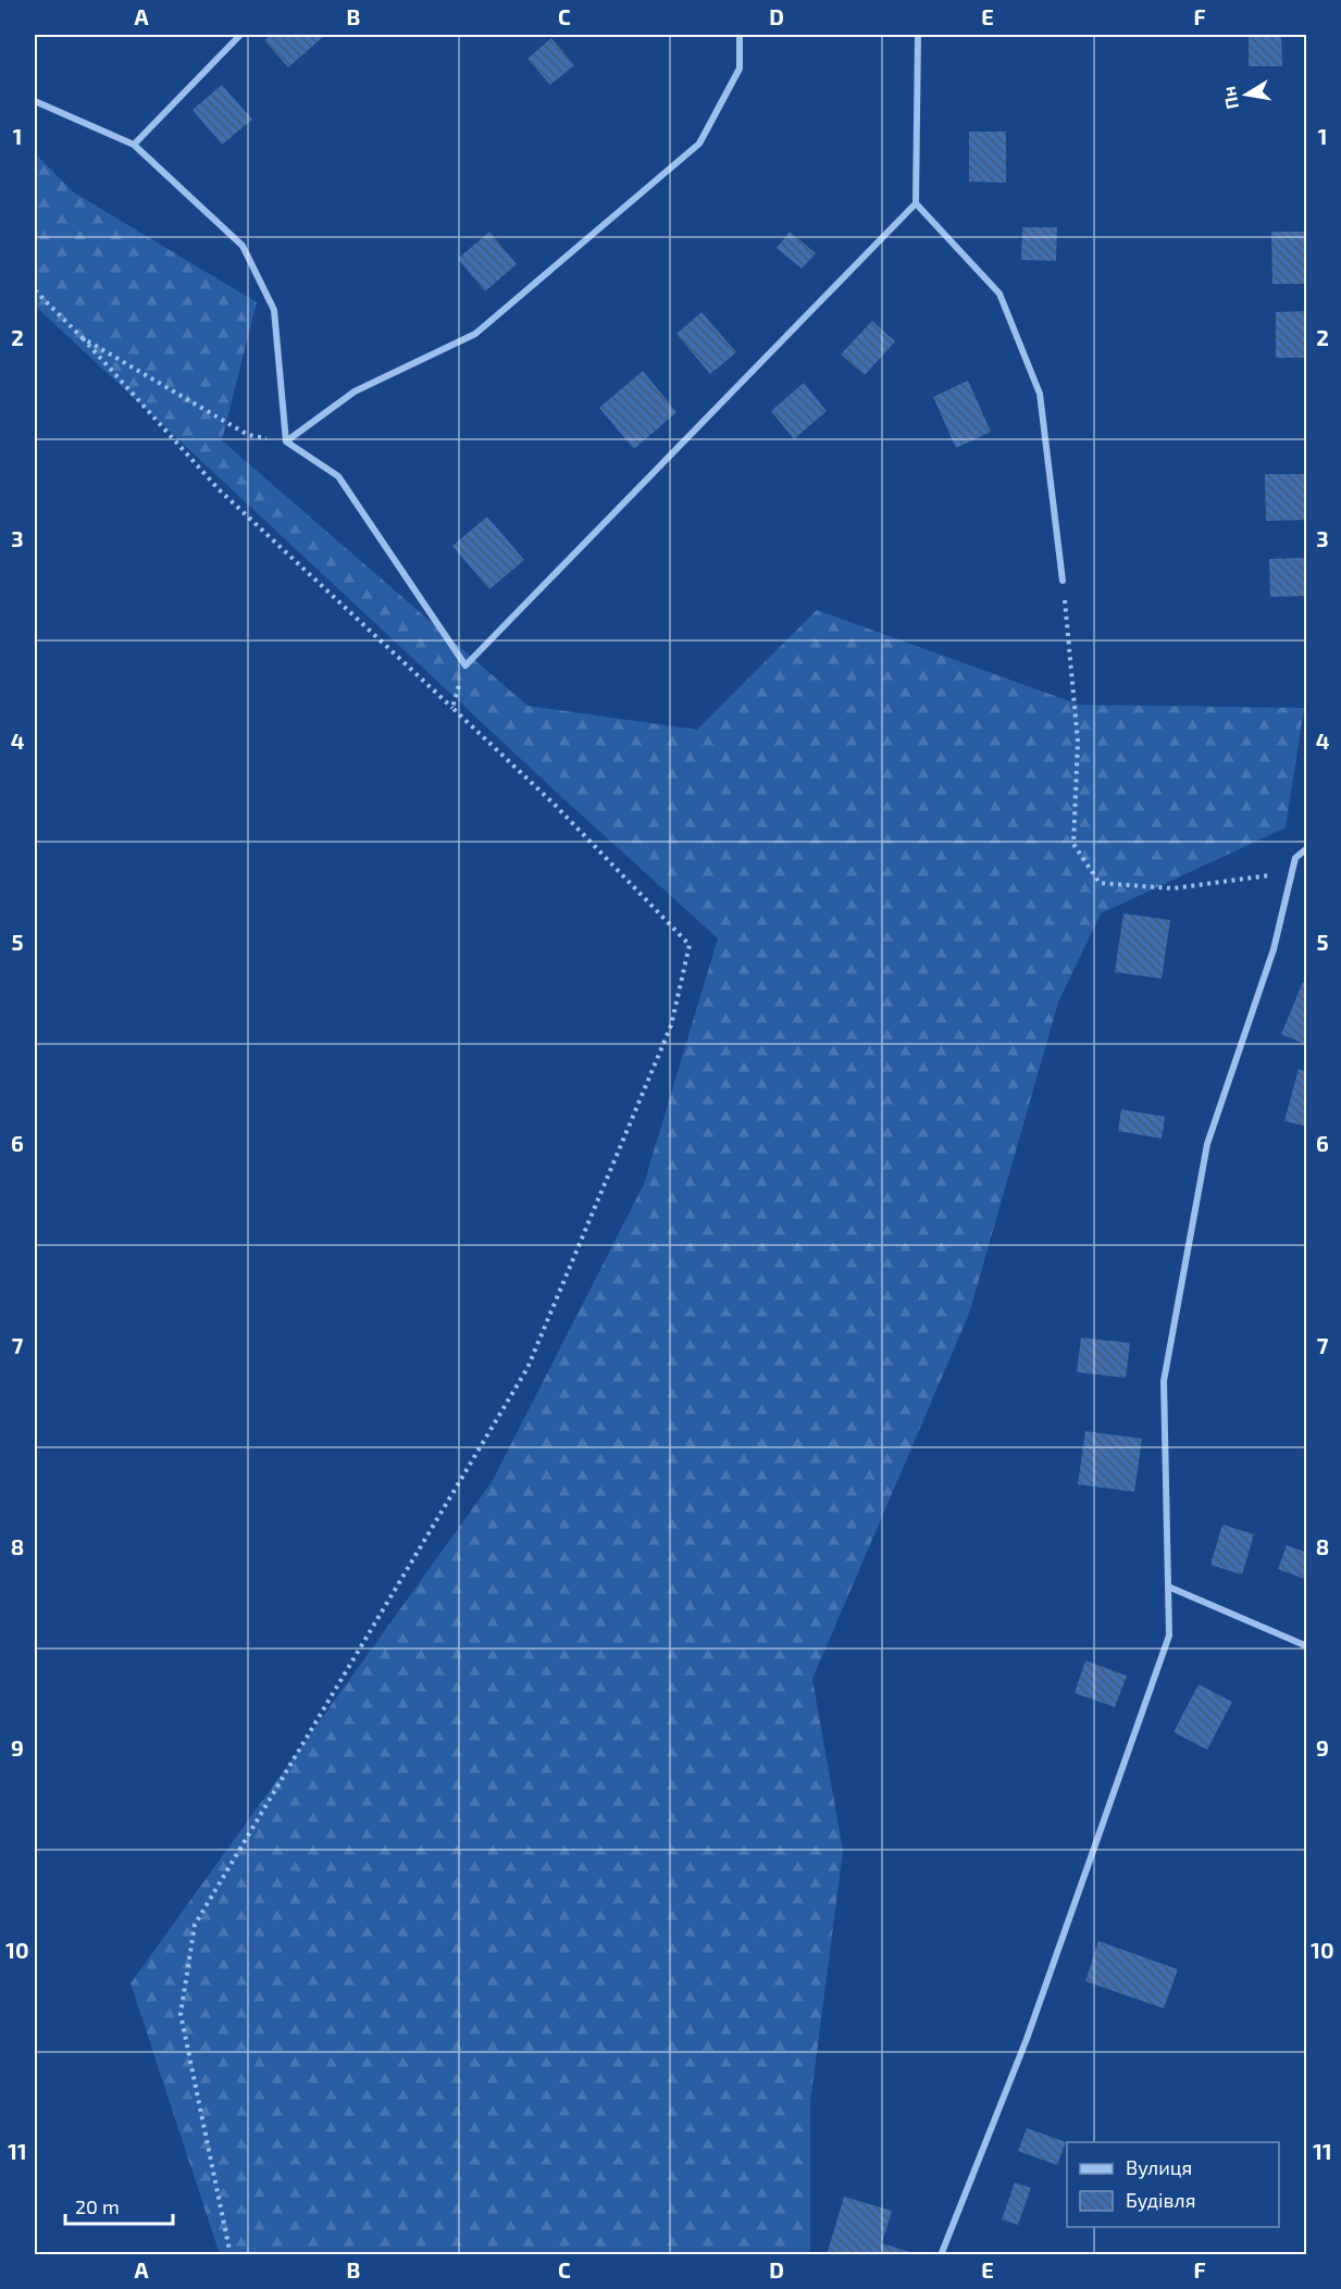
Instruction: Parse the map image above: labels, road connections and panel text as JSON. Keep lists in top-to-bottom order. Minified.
{"legend":["Вулиця","Будівля"],"scale_bar":"20 m","north":"left","grid":{"columns":["A","B","C","D","E","F"],"rows":["1","2","3","4","5","6","7","8","9","10","11"]}}
